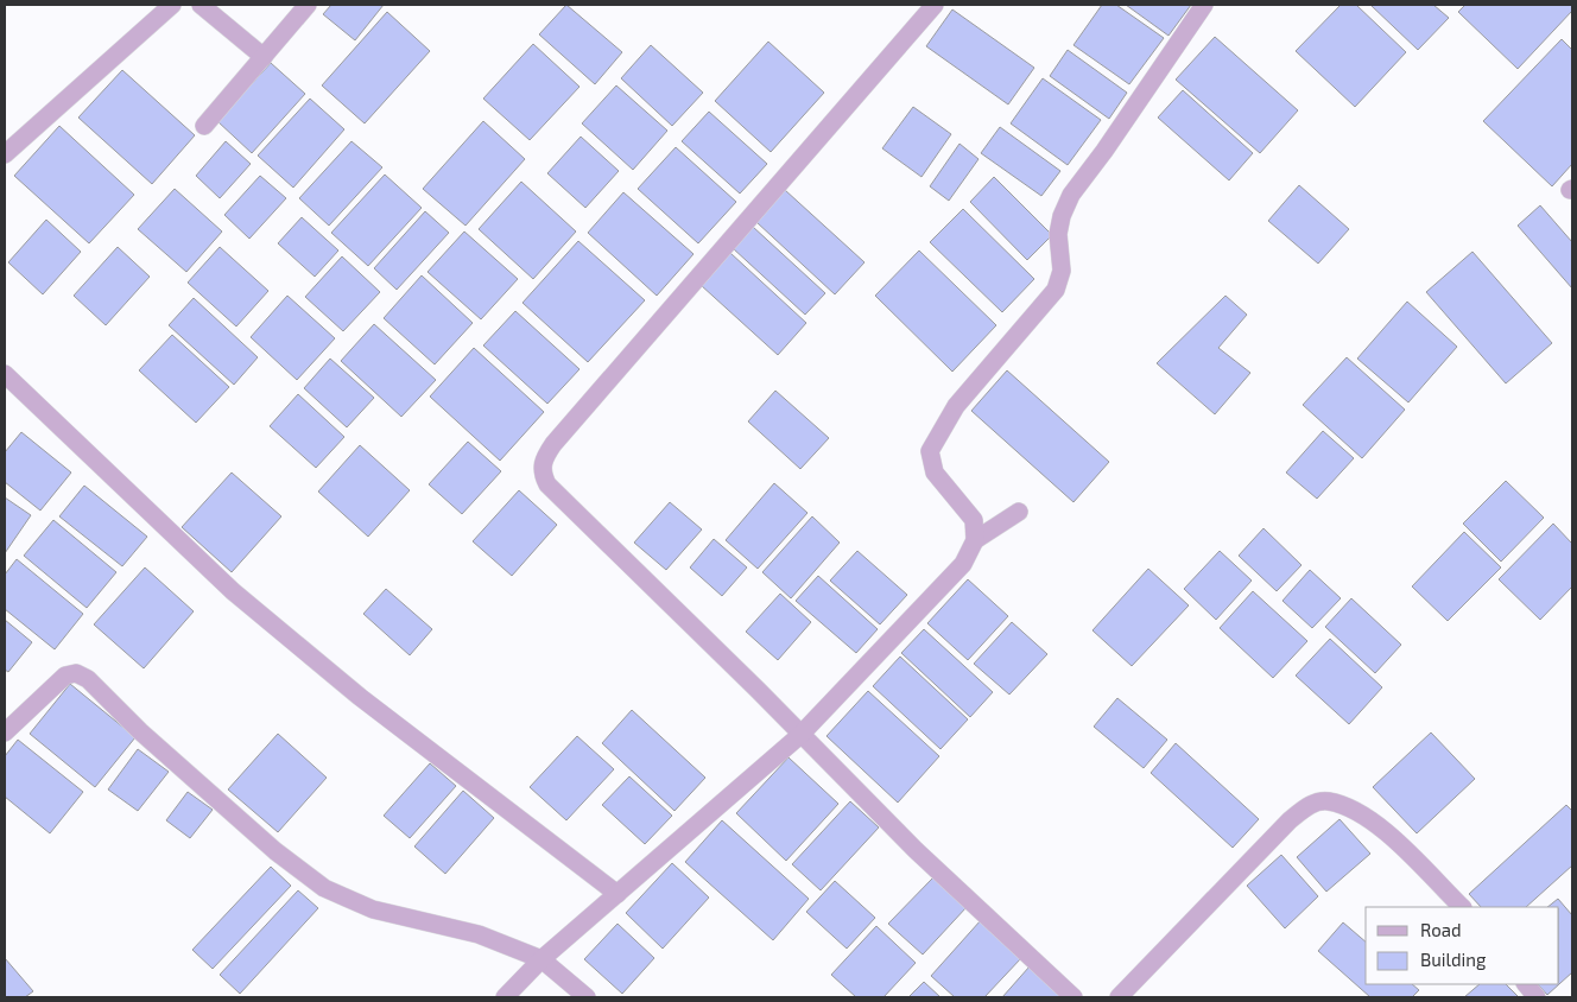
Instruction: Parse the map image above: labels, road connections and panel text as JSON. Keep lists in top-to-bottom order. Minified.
{"legend":["Road","Building"]}
